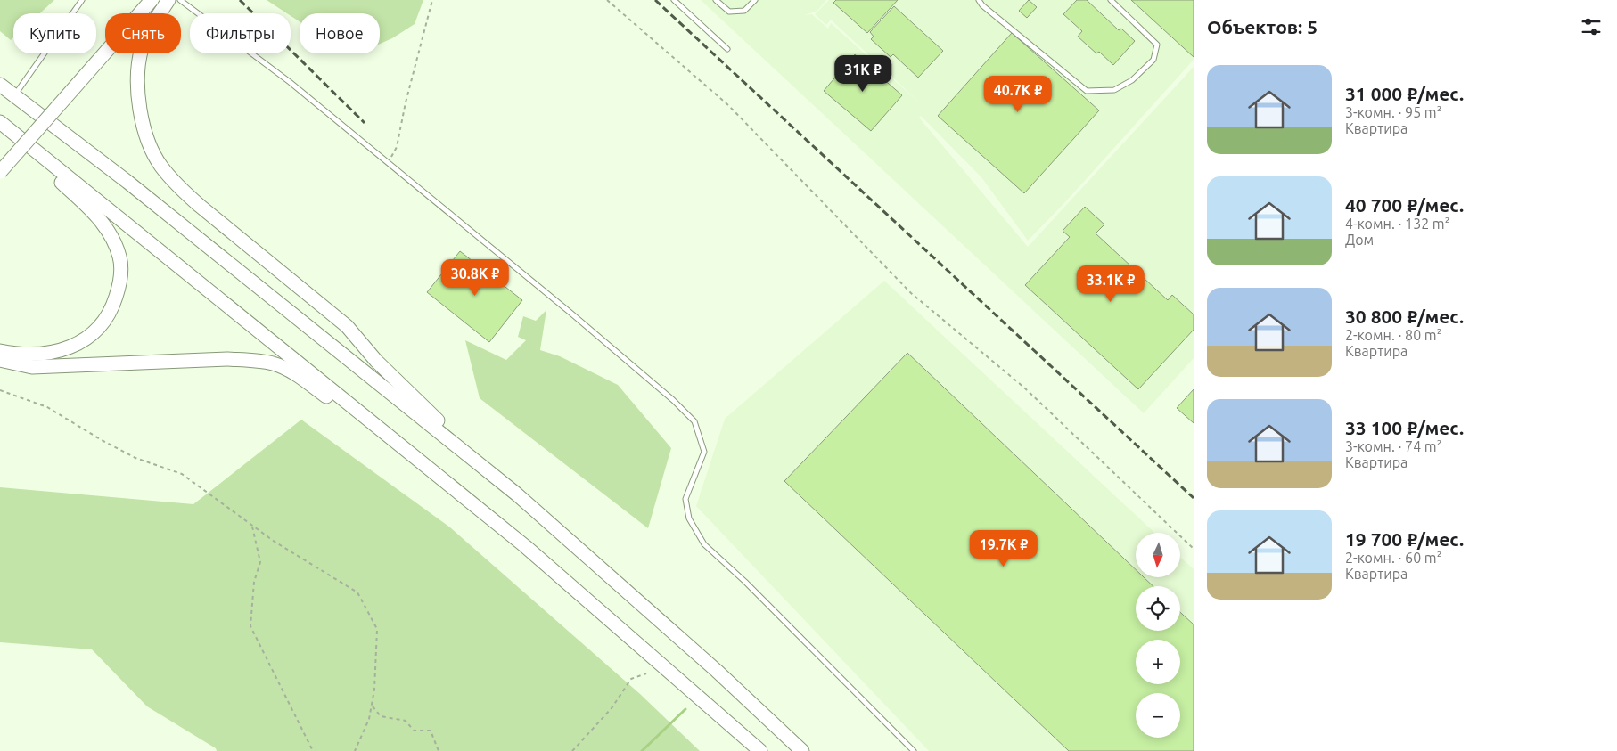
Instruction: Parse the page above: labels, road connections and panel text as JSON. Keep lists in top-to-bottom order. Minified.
{"north":"bottom","page":{"heading":"Объектов: 5","chip":["Купить","Снять","Фильтры","Новое"],"list":[{"name":"31 000 ₽/мес.","note":"3-комн. · 95 m² · Квартира"},{"name":"40 700 ₽/мес.","note":"4-комн. · 132 m² · Дом"},{"name":"30 800 ₽/мес.","note":"2-комн. · 80 m² · Квартира"},{"name":"33 100 ₽/мес.","note":"3-комн. · 74 m² · Квартира"},{"name":"19 700 ₽/мес.","note":"2-комн. · 60 m² · Квартира"}],"price":["31K ₽","40.7K ₽","30.8K ₽","33.1K ₽","19.7K ₽"],"map_buttons":["+","−"]}}
